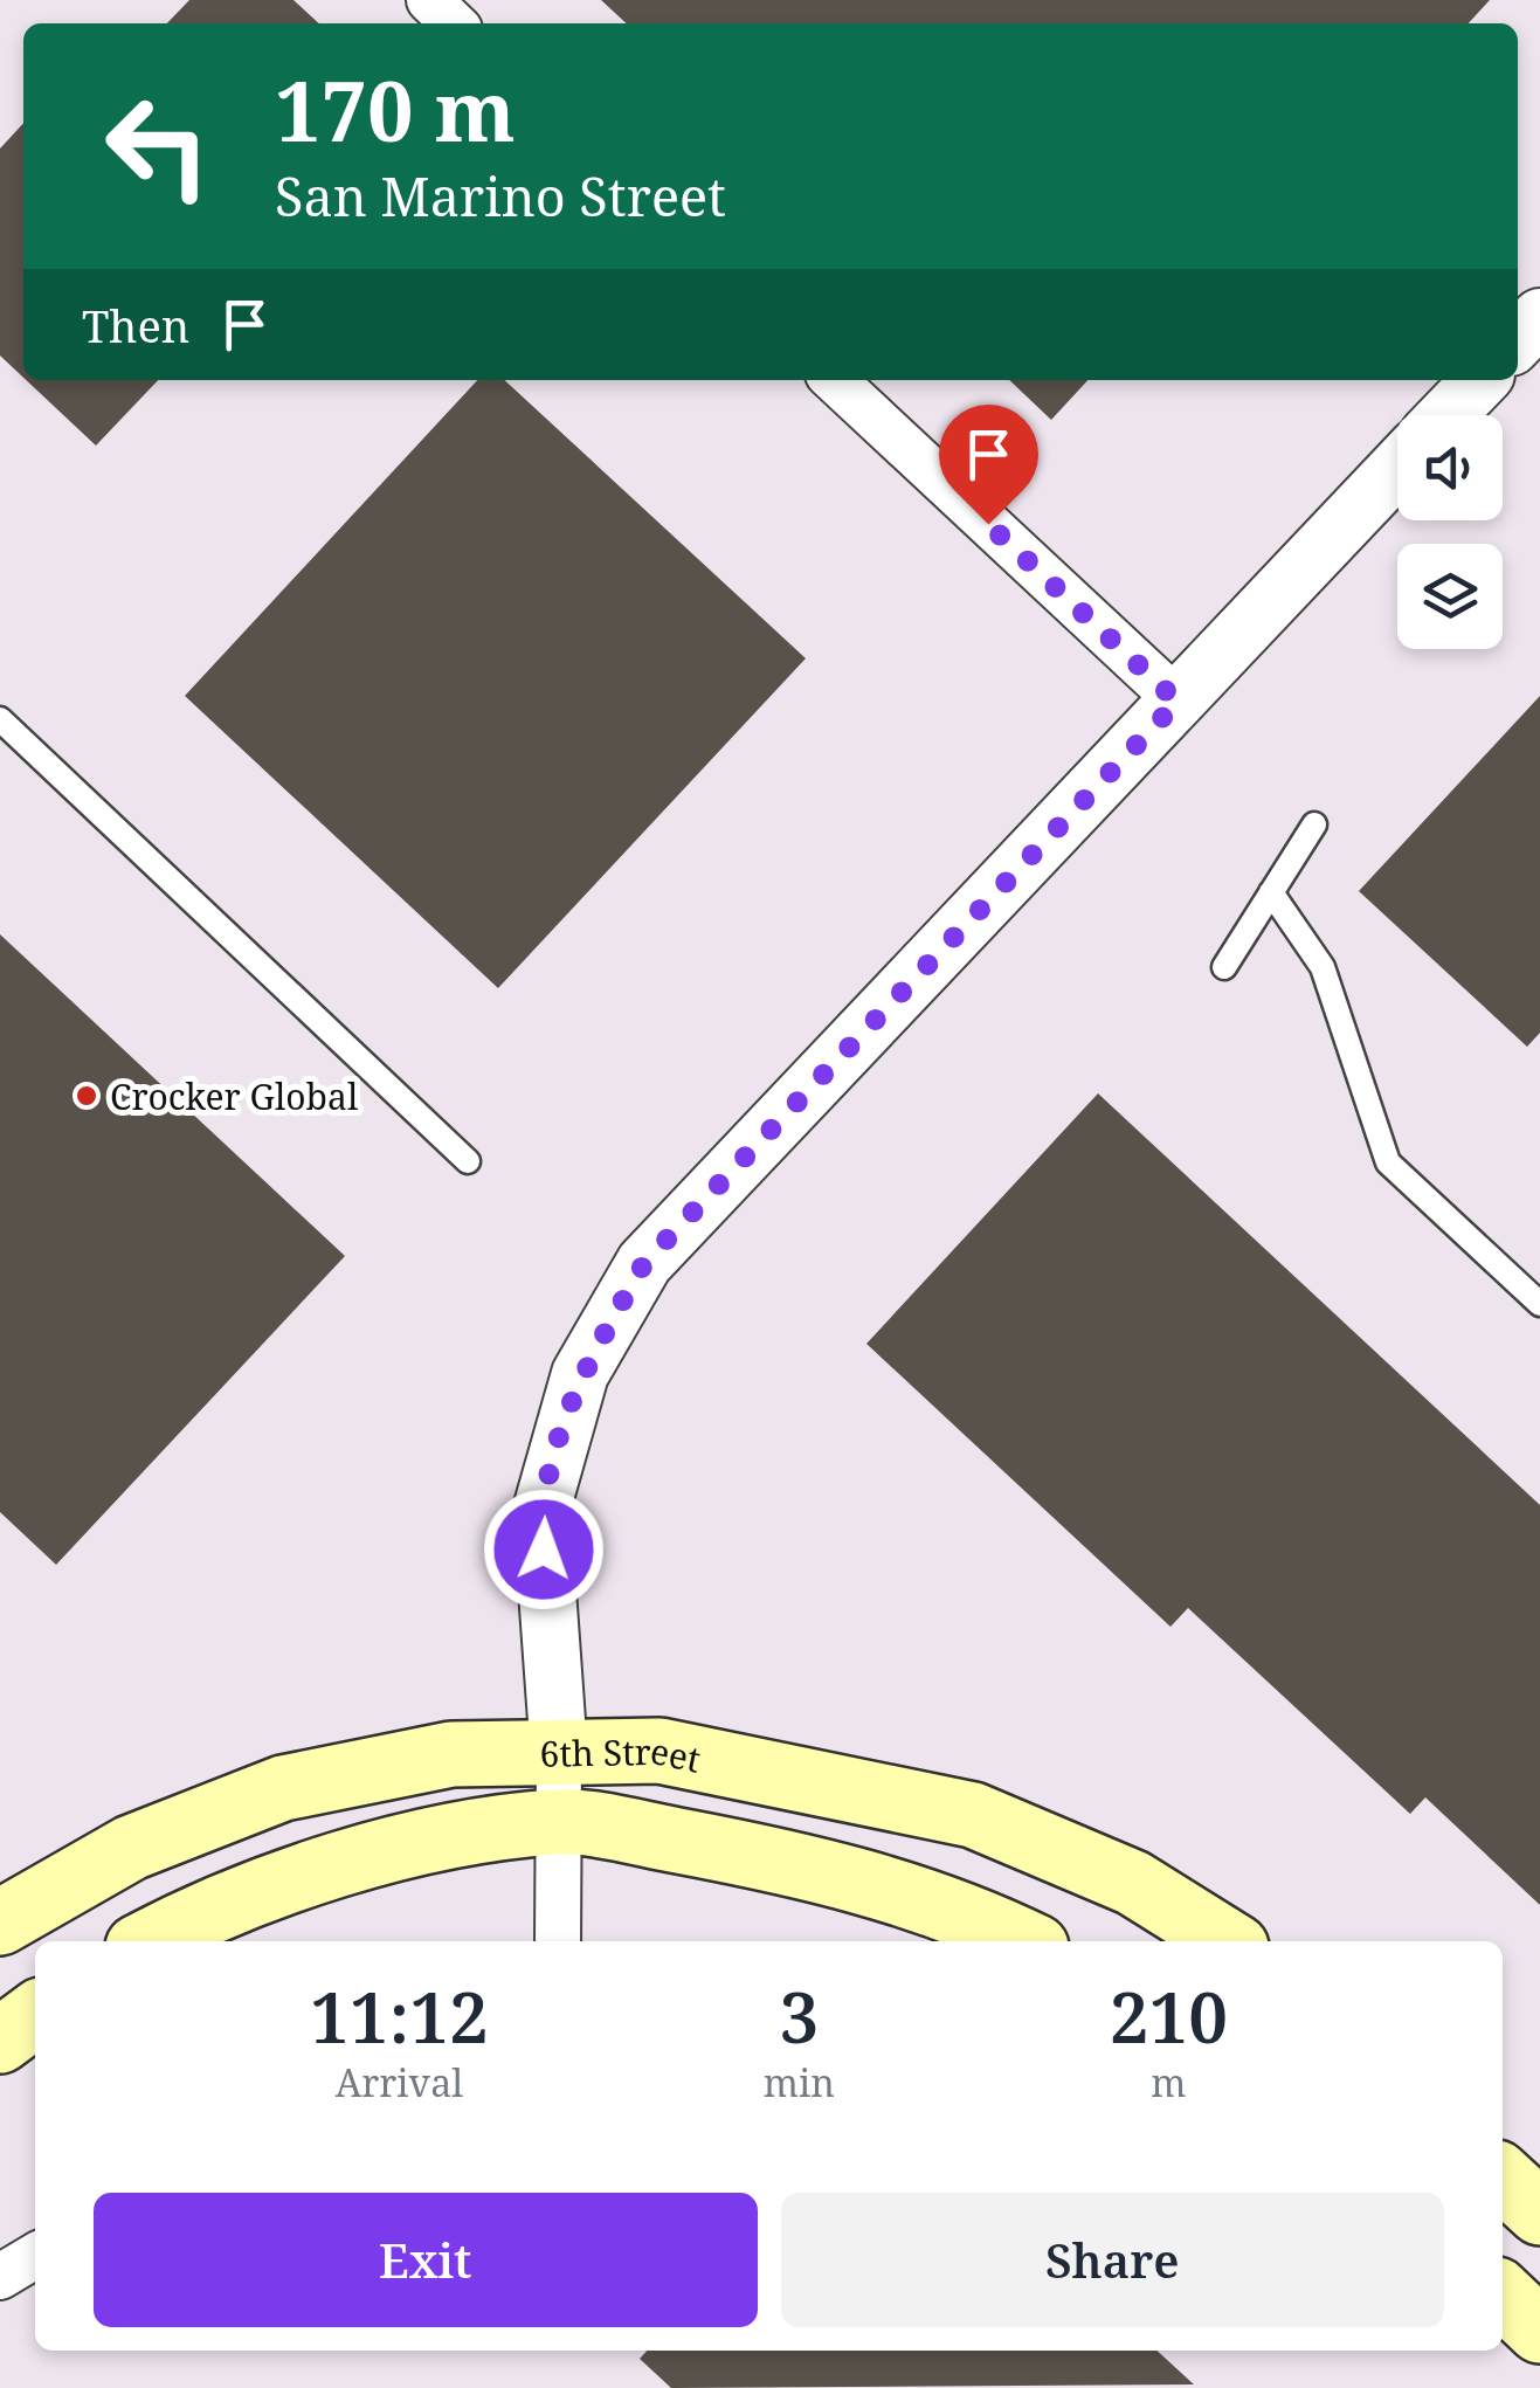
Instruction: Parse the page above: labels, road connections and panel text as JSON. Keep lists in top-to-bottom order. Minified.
{"streets":{"main road":["6th Street"]},"places":["Crocker Global"],"page":{"turn":["170 m","San Marino Street"],"then":"Then","eta":["11:12","Arrival","3","min","210","m"],"buttons":["Exit","Share"]}}
